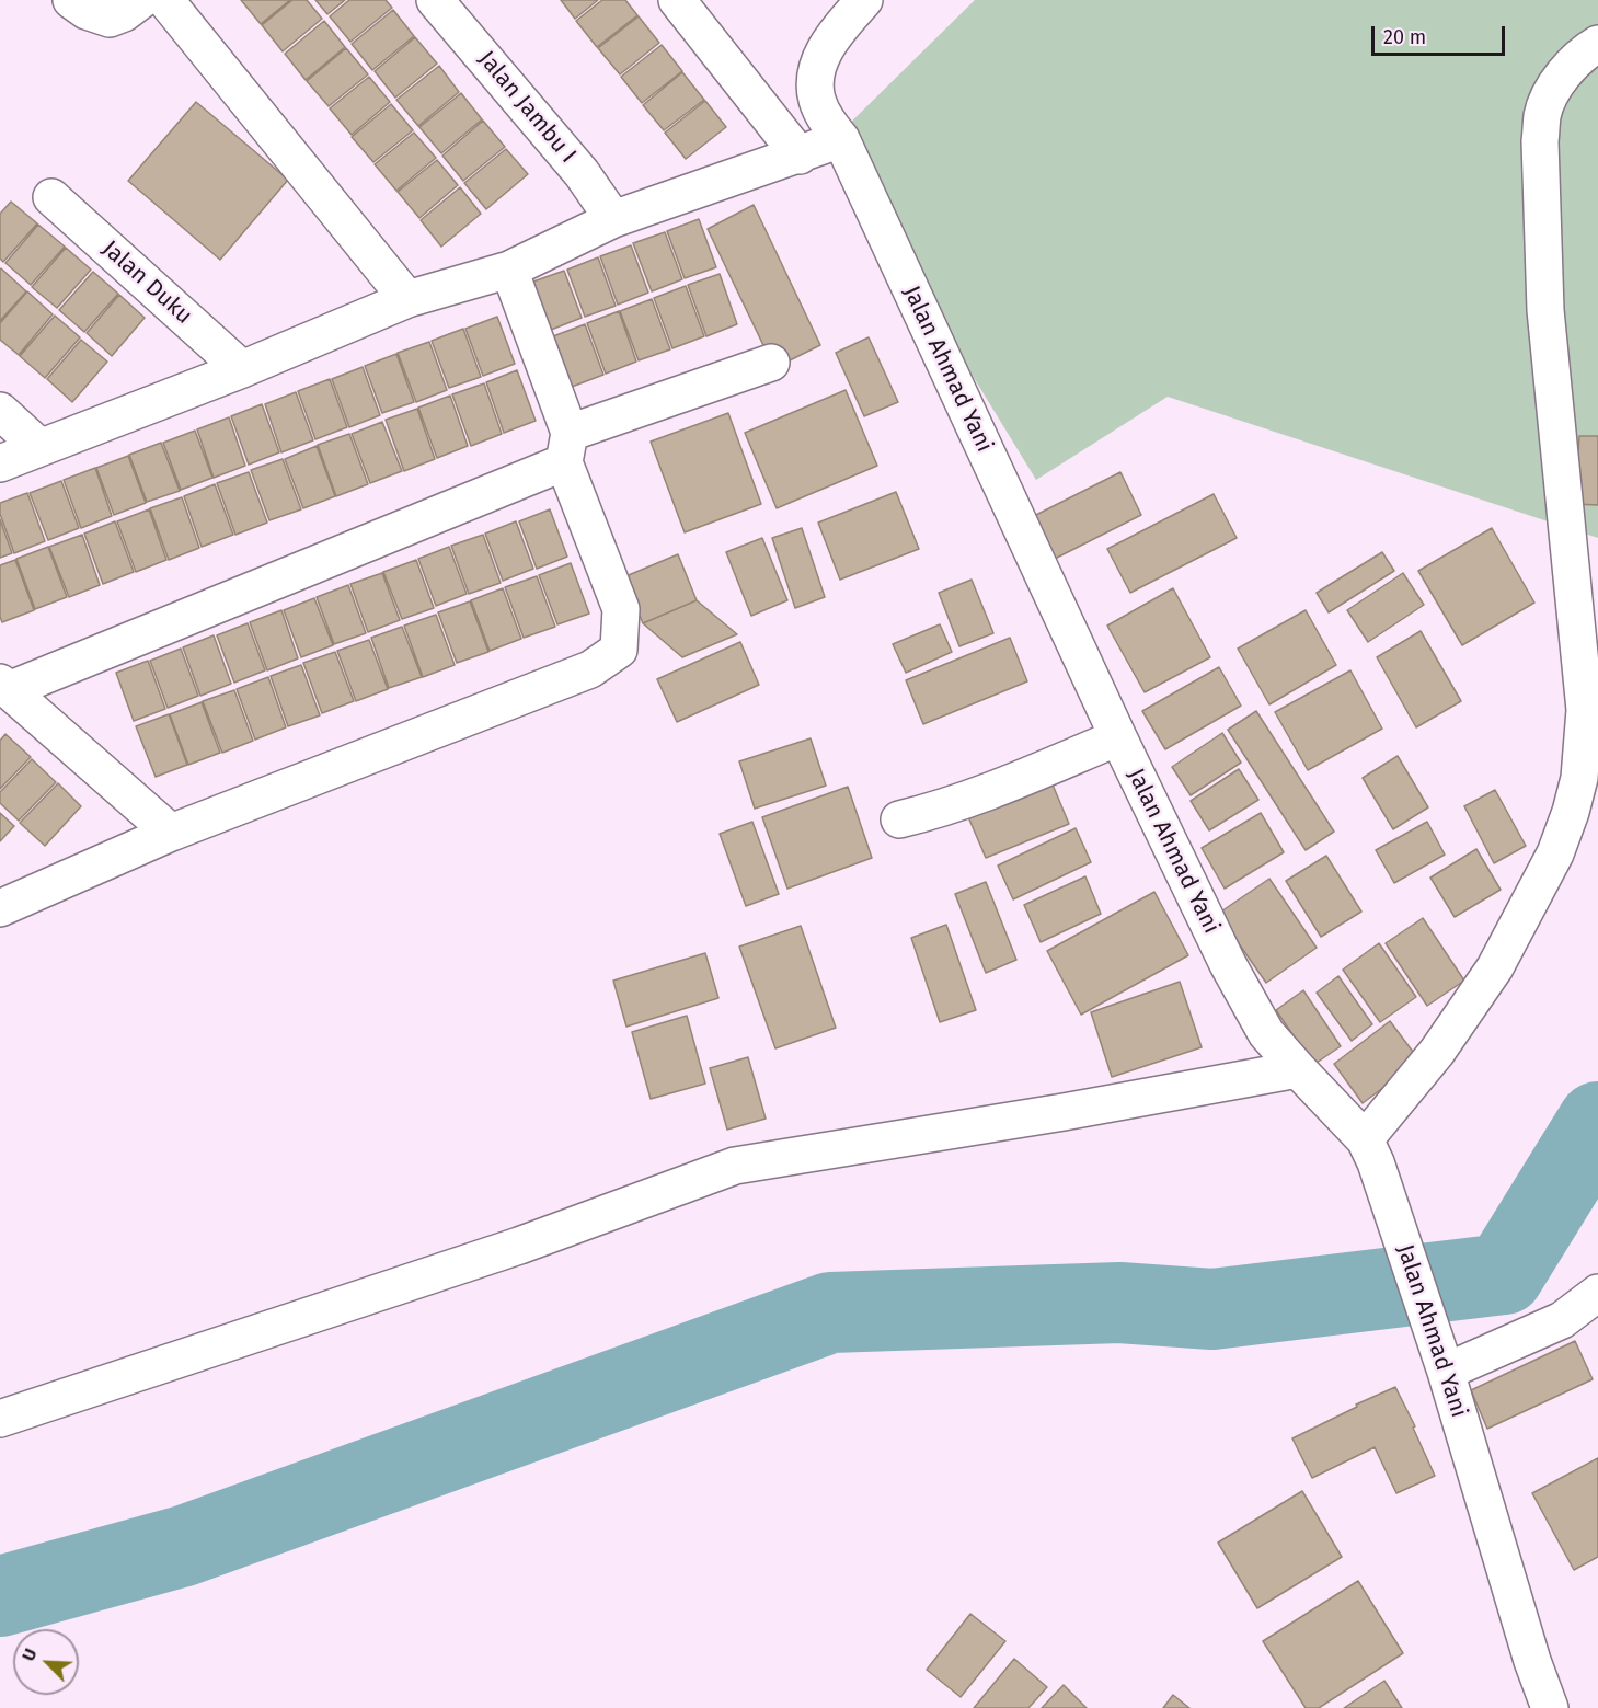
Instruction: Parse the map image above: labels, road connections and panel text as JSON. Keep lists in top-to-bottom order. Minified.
{"streets":{"street":["Jalan Jambu I","Jalan Duku","Jalan Ahmad Yani"]},"scale_bar":"20 m","north":"top left"}
